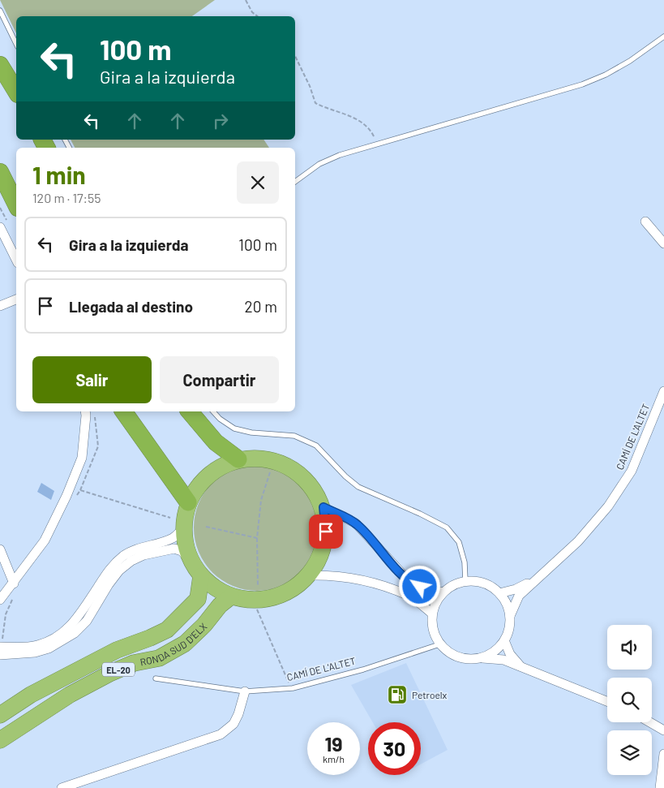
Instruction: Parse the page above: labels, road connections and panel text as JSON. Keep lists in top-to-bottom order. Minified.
{"streets":{"highway":["RONDA SUD D'ELX","EL-20"],"street":["CAMÍ DE L'ALTET"]},"places":{"fuel station":["Petroelx"]},"page":{"turn":["100 m","Gira a la izquierda"],"heading":["1 min","120 m · 17:55"],"list":[{"name":"Gira a la izquierda","value":"100 m"},{"name":"Llegada al destino","value":"20 m"}],"buttons":["Salir","Compartir"],"speed":"19 km/h","limit":"30"}}
